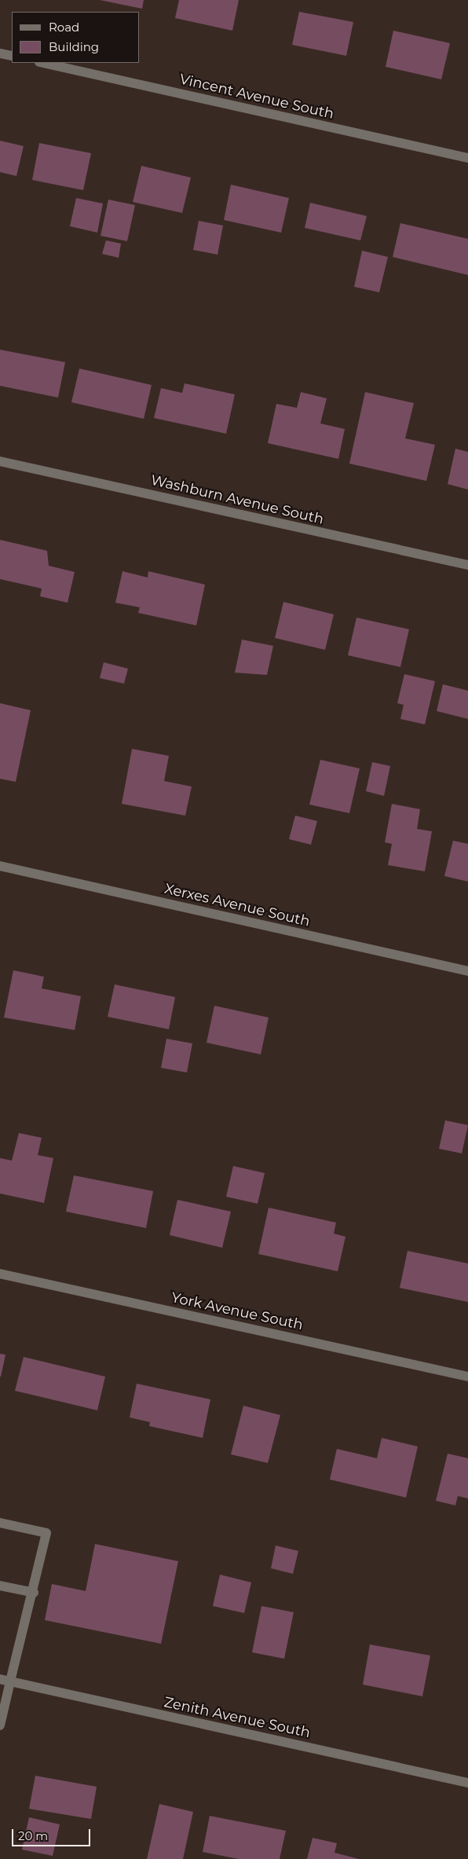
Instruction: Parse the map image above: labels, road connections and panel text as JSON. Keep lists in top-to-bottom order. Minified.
{"streets":{"street":["Vincent Avenue South","Washburn Avenue South","Xerxes Avenue South","York Avenue South","Zenith Avenue South"]},"legend":["Road","Building"],"scale_bar":"20 m"}
